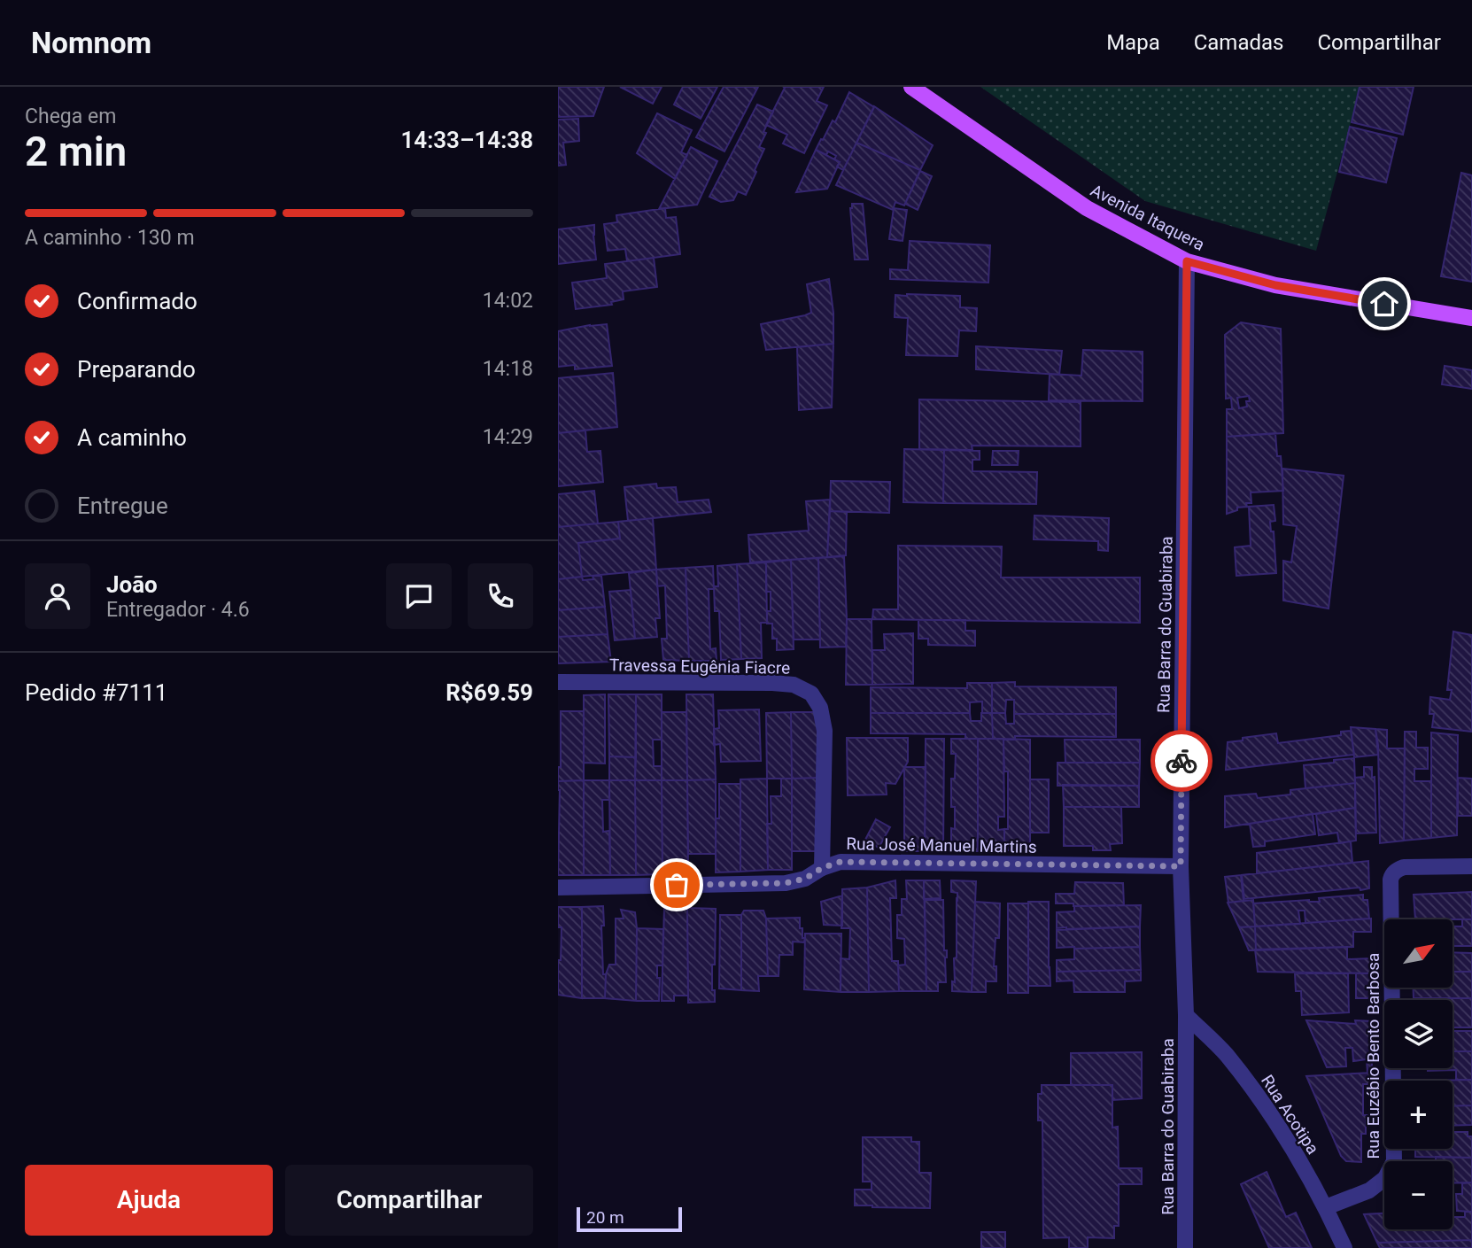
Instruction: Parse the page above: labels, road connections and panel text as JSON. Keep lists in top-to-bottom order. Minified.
{"streets":{"main road":["Avenida Itaquera"],"street":["Rua Barra do Guabiraba","Travessa Eugênia Fiacre","Rua José Manuel Martins","Rua Euzébio Bento Barbosa","Rua Acotipa"]},"crossings":[["Avenida Itaquera","Rua Barra do Guabiraba"],["Rua Barra do Guabiraba","Rua José Manuel Martins"],["Rua Barra do Guabiraba","Rua Acotipa"],["Travessa Eugênia Fiacre","Rua José Manuel Martins"],["Rua Euzébio Bento Barbosa","Rua Acotipa"]],"scale_bar":"20 m","north":"top right","page":{"header":"Nomnom","nav":["Mapa","Camadas","Compartilhar"],"heading":["2 min","Chega em","14:33–14:38"],"panel":["João","Entregador · 4.6","Pedido #7111","R$69.59"],"bar":"A caminho · 130 m","list":[["Confirmado","14:02"],["Preparando","14:18"],["A caminho","14:29"],"Entregue"],"map_buttons":["+","−"],"buttons":["Ajuda","Compartilhar"],"scale":"20 m"}}
